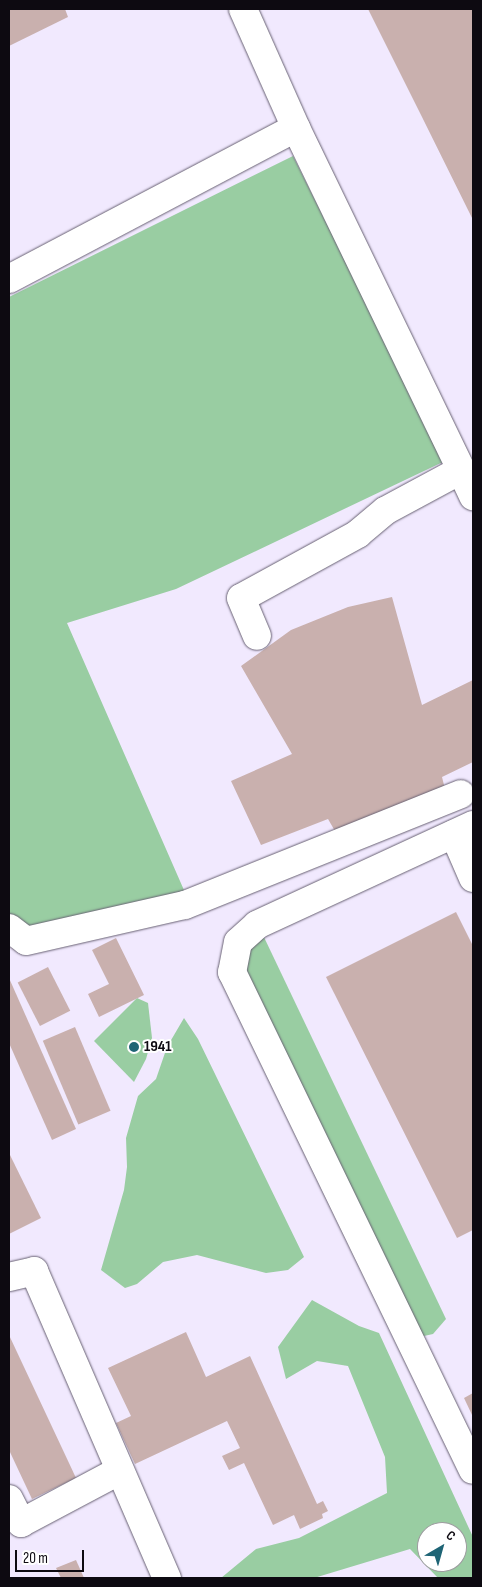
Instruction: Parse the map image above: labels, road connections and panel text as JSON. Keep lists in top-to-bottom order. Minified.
{"places":["1941"],"scale_bar":"20 m","north":"top right"}
